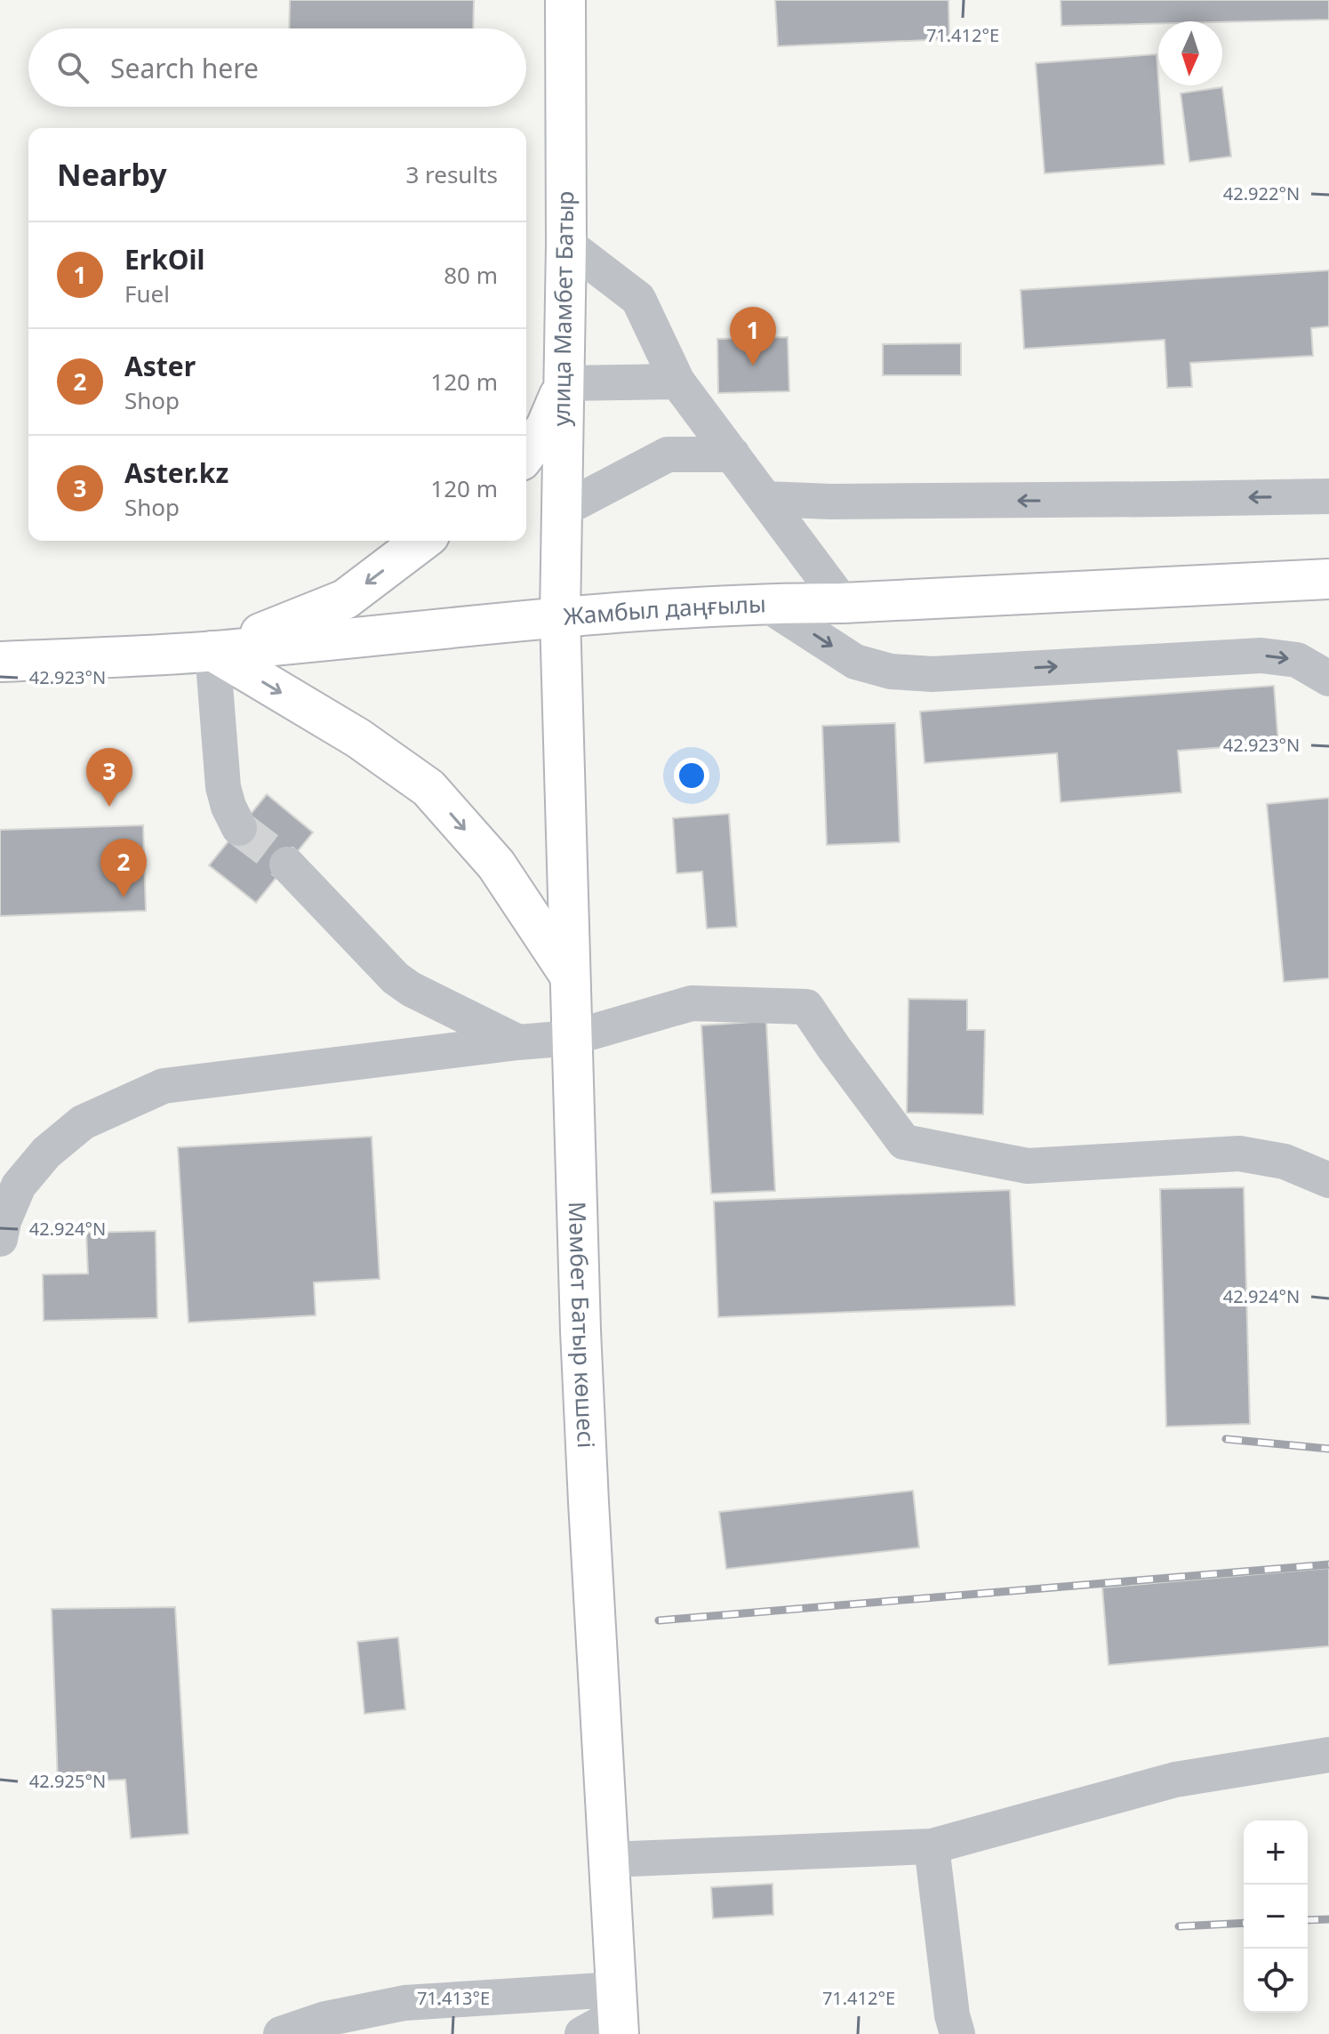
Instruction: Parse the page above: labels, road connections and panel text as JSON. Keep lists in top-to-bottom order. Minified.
{"streets":{"main road":["улица Мамбет Батыр","Жамбыл даңғылы","Мәмбет Батыр көшесі"]},"crossings":[["улица Мамбет Батыр","Жамбыл даңғылы"],["улица Мамбет Батыр","Мәмбет Батыр көшесі"],["Жамбыл даңғылы","Мәмбет Батыр көшесі"]],"north":"bottom","page":{"search":"Search here","heading":["Nearby","3 results"],"list":[{"mark":"1","name":"ErkOil","note":"Fuel","value":"80 m"},{"mark":"2","name":"Aster","note":"Shop","value":"120 m"},{"mark":"3","name":"Aster.kz","note":"Shop","value":"120 m"}],"pins":["1","3","2"],"map_buttons":["+","−"]},"coordinates":["71.412°E","42.922°N","42.923°N","42.924°N","42.925°N","71.413°E"]}
